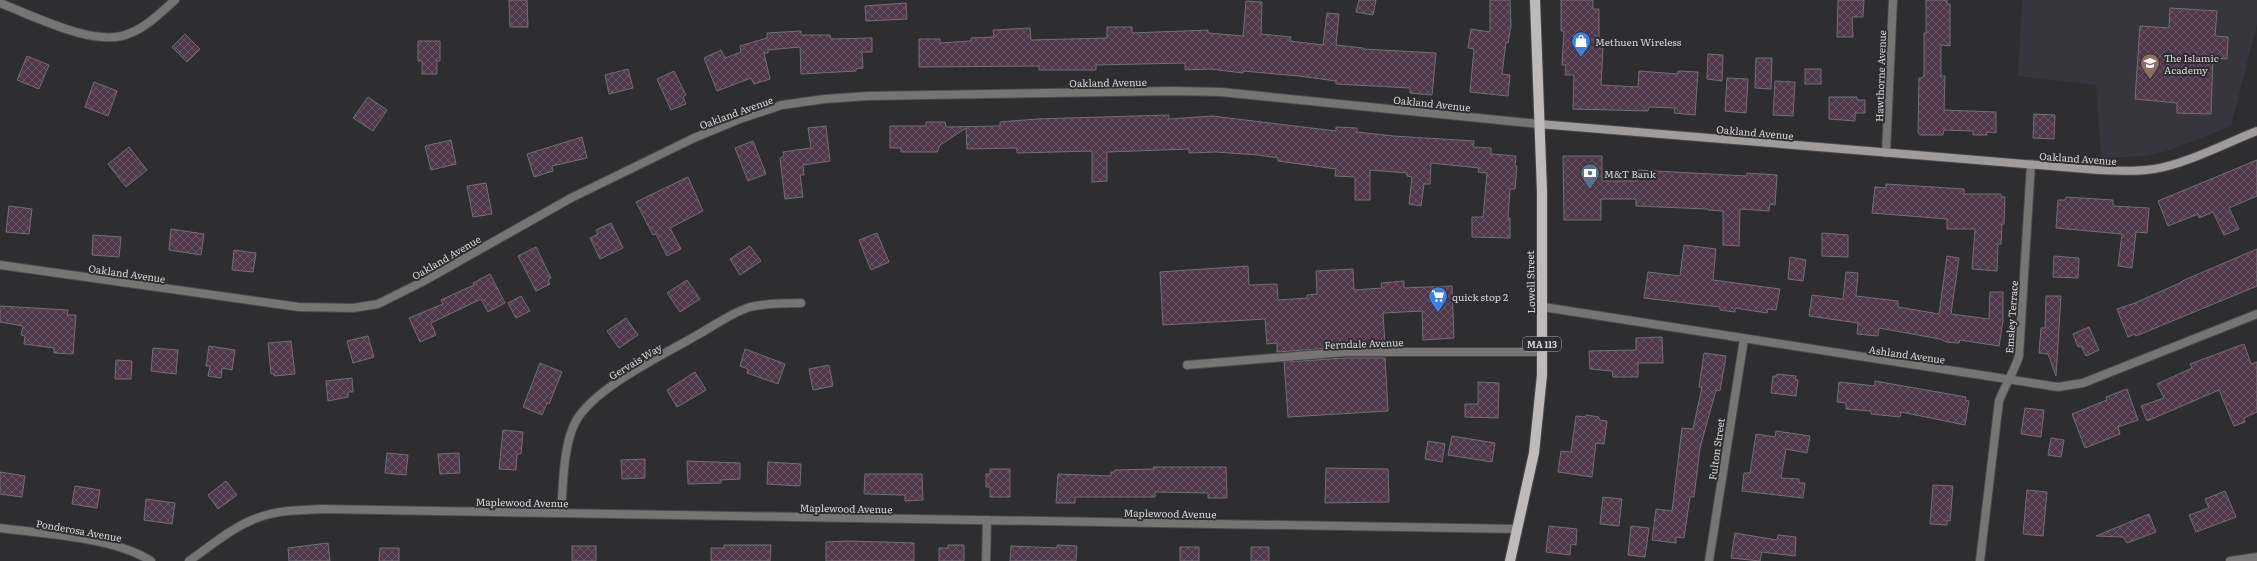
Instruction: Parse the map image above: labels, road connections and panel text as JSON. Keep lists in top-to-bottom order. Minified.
{"streets":{"main road":["Lowell Street","MA 113"],"street":["Hawthorne Avenue","Oakland Avenue","Emsley Terrace","Ferndale Avenue","Ashland Avenue","Gervais Way","Fulton Street","Maplewood Avenue","Ponderosa Avenue"]},"crossings":[["Hawthorne Avenue","Oakland Avenue"],["Oakland Avenue","Lowell Street"],["Oakland Avenue","Emsley Terrace"],["Lowell Street","Ferndale Avenue"],["Lowell Street","Ashland Avenue"],["Lowell Street","Maplewood Avenue"],["Emsley Terrace","Ashland Avenue"],["Ashland Avenue","Fulton Street"],["Gervais Way","Maplewood Avenue"]],"places":{"shop":["Methuen Wireless"],"school or university":["The Islamic Academy"],"bank":["M&T Bank"],"supermarket":["quick stop 2"]}}
